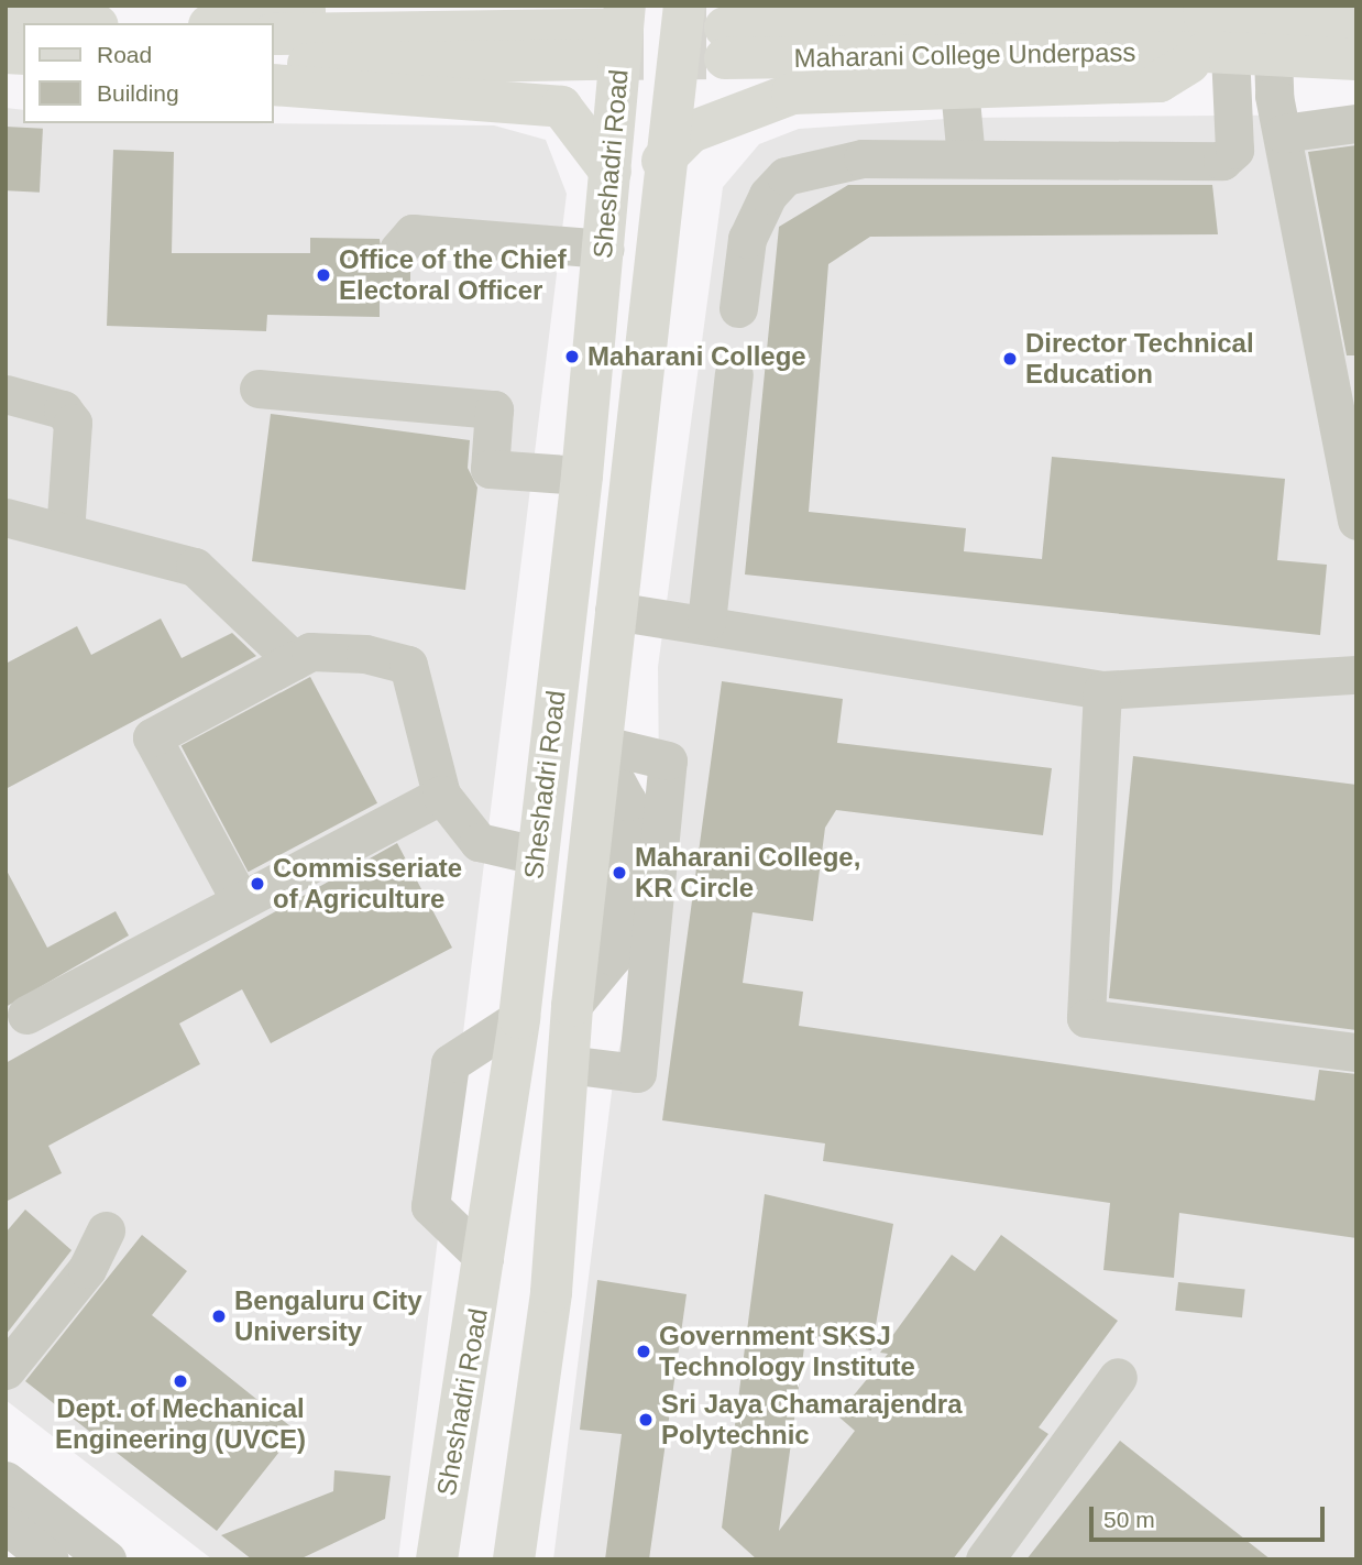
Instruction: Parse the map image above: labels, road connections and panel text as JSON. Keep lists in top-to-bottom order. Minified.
{"streets":{"main road":["Maharani College Underpass","Sheshadri Road"]},"places":["Office of the Chief Electoral Officer","Maharani College","Director Technical Education","Maharani College, KR Circle","Commisseriate of Agriculture","Bengaluru City University","Government SKSJ Technology Institute","Dept. of Mechanical Engineering (UVCE)","Sri Jaya Chamarajendra Polytechnic"],"legend":["Road","Building"],"scale_bar":"50 m"}
